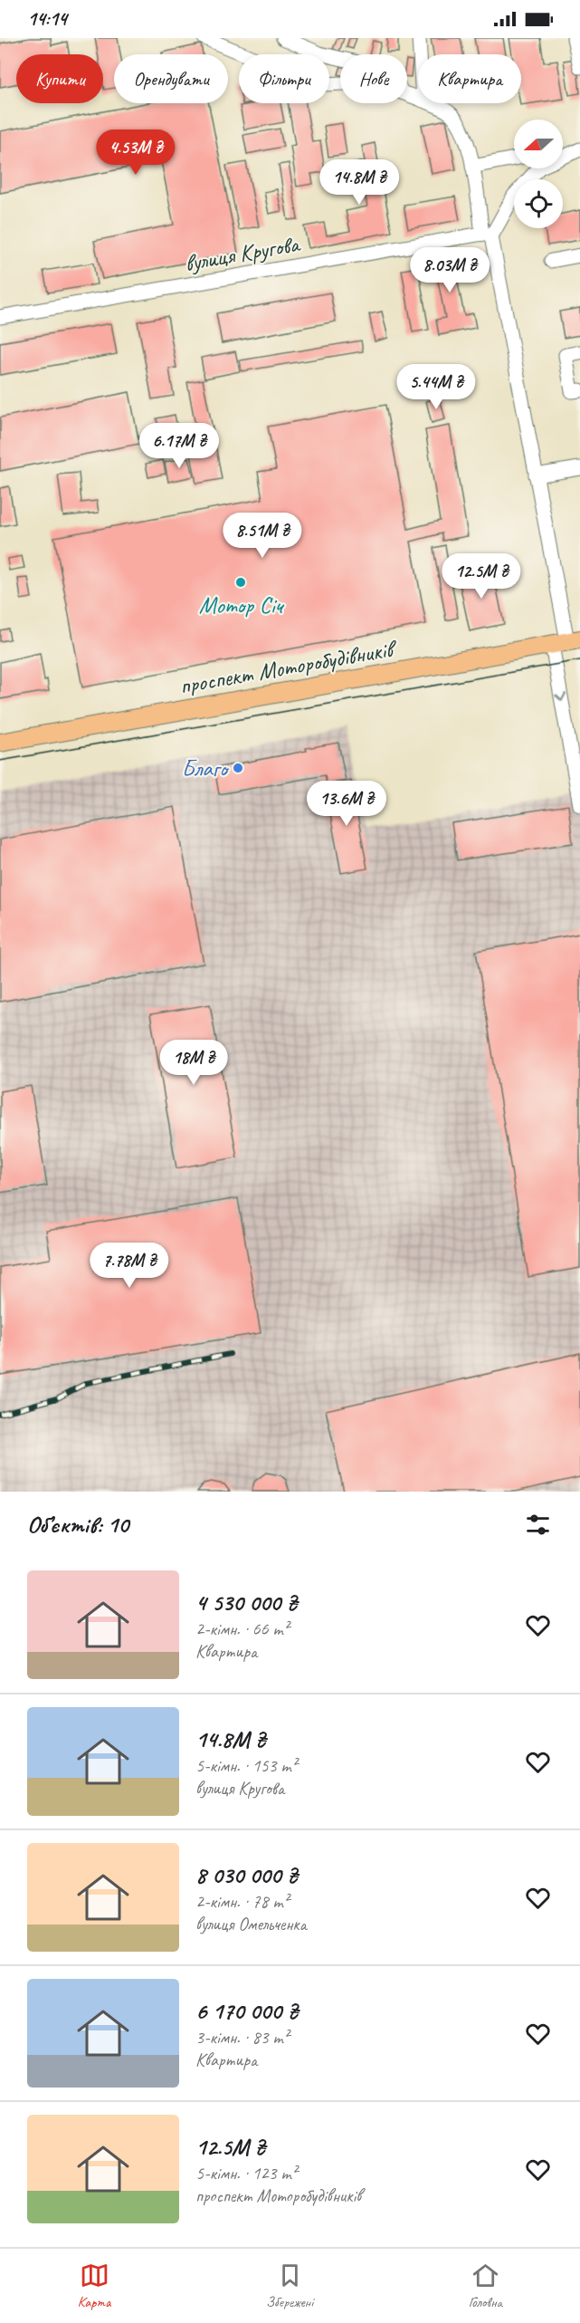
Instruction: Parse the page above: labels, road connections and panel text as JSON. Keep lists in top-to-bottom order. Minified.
{"streets":{"main road":["проспект Моторобудівників"],"street":["вулиця Кругова"]},"places":["Мотор Січ","Благо"],"north":"left","page":{"status":"14:14","chip":["Купити","Орендувати","Фільтри","Нове","Квартира"],"price":["4.53M ₴","14.8M ₴","8.03M ₴","5.44M ₴","6.17M ₴","8.51M ₴","12.5M ₴","13.6M ₴","18M ₴","7.78M ₴"],"heading":"Об’єктів: 10","list":[{"name":"4 530 000 ₴","note":"2-кімн. · 66 m² · Квартира"},{"name":"14.8M ₴","note":"5-кімн. · 153 m² · вулиця Кругова"},{"name":"8 030 000 ₴","note":"2-кімн. · 78 m² · вулиця Омельченка"},{"name":"6 170 000 ₴","note":"3-кімн. · 83 m² · Квартира"},{"name":"12.5M ₴","note":"5-кімн. · 123 m² · проспект Моторобудівників"}],"tabs":["Карта","Збережені","Головна"]}}
